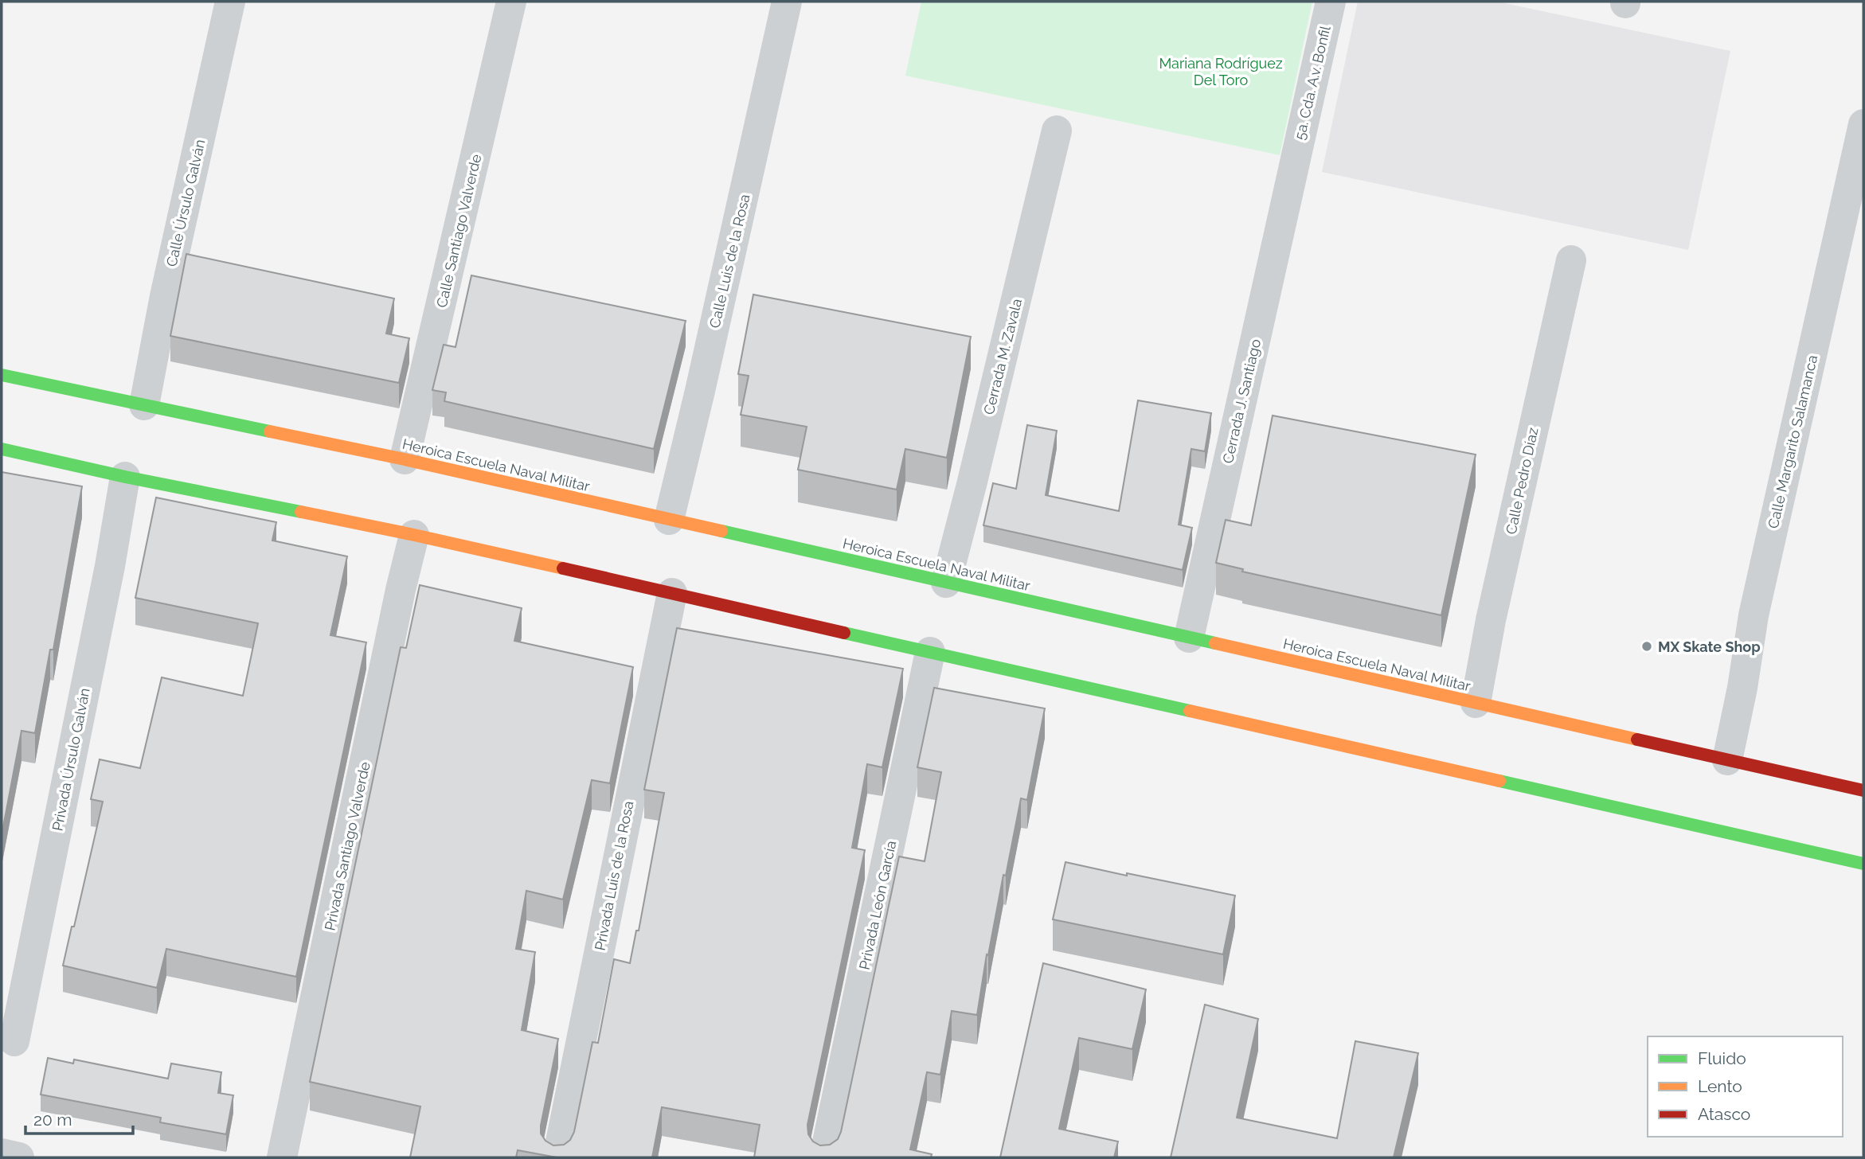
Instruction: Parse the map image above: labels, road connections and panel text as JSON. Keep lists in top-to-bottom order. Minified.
{"streets":{"main road":["Heroica Escuela Naval Militar"],"street":["5a. Cda. A.v. Bonfil","Calle Úrsulo Galván","Calle Santiago Valverde","Calle Luis de la Rosa","Cerrada M. Zavala","Cerrada J. Santiago","Calle Margarito Salamanca","Calle Pedro Díaz","Privada Úrsulo Galván","Privada Santiago Valverde","Privada Luis de la Rosa","Privada León García"]},"crossings":[["5a. Cda. A.v. Bonfil","Cerrada J. Santiago"],["Calle Úrsulo Galván","Heroica Escuela Naval Militar"],["Calle Santiago Valverde","Heroica Escuela Naval Militar"],["Calle Luis de la Rosa","Heroica Escuela Naval Militar"],["Cerrada M. Zavala","Heroica Escuela Naval Militar"],["Cerrada J. Santiago","Heroica Escuela Naval Militar"],["Calle Margarito Salamanca","Heroica Escuela Naval Militar"],["Heroica Escuela Naval Militar","Calle Pedro Díaz"]],"parks":["Mariana Rodríguez Del Toro"],"places":["MX Skate Shop"],"legend":["Fluido","Lento","Atasco"],"scale_bar":"20 m"}
